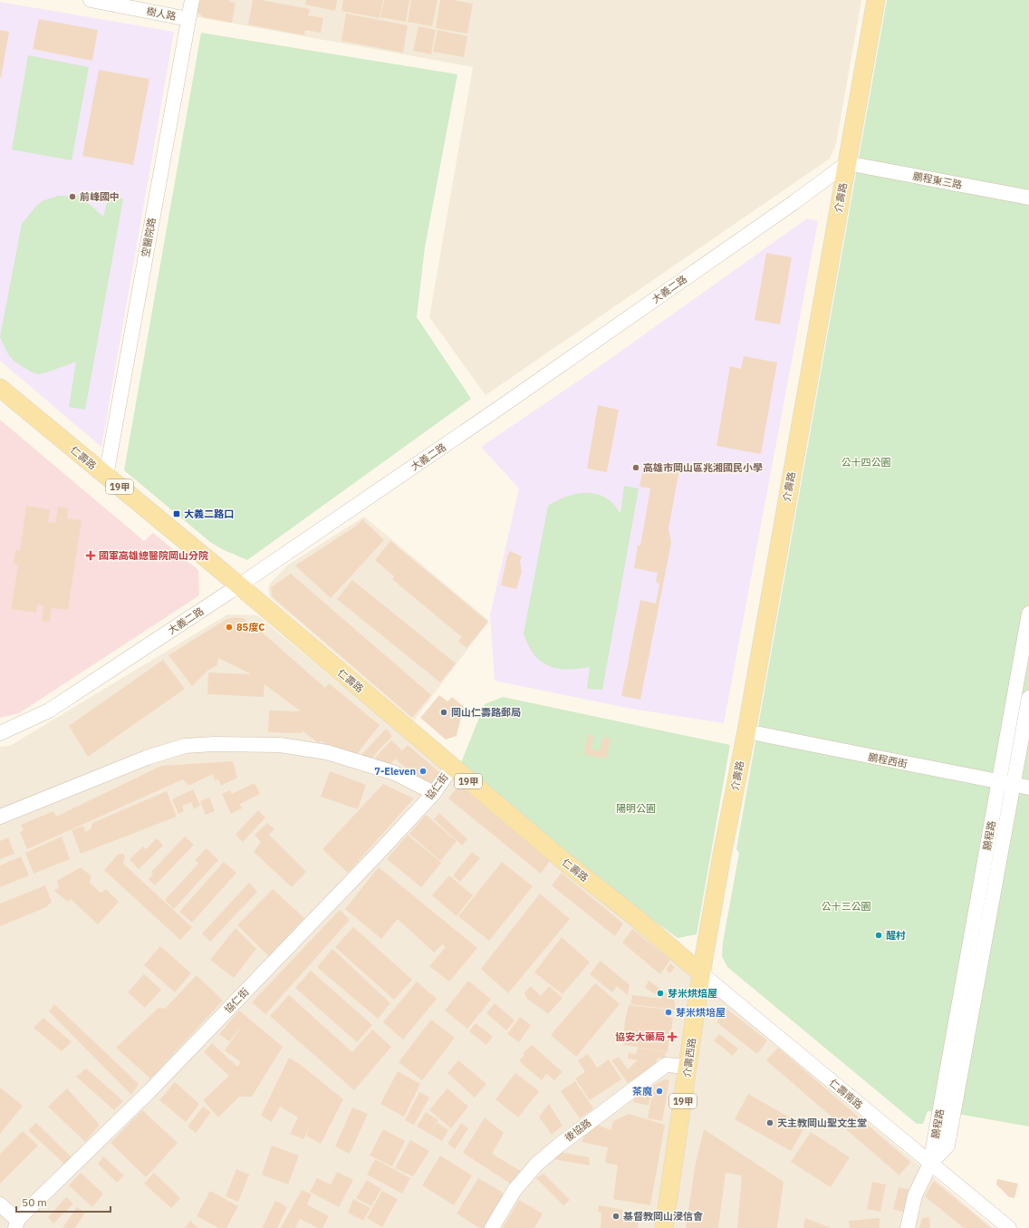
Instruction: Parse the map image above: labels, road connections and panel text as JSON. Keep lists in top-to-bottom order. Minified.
{"streets":{"main road":["介壽路","仁壽路","19甲","介壽西路"],"street":["樹人路","鵬程東三路","空醫院路","大義二路","鵬程西街","協仁街","鵬程路","仁壽南路","後協路"]},"crossings":[["樹人路","空醫院路"],["鵬程東三路","介壽路"],["鵬程東三路","大義二路"],["介壽路","大義二路"],["介壽路","仁壽路"],["介壽路","鵬程西街"],["介壽路","介壽西路"],["介壽路","仁壽南路"],["空醫院路","仁壽路"],["大義二路","仁壽路"],["仁壽路","協仁街"],["仁壽路","介壽西路"],["仁壽路","仁壽南路"],["鵬程西街","鵬程路"],["鵬程路","仁壽南路"],["介壽西路","仁壽南路"],["介壽西路","後協路"]],"parks":["公十四公園","陽明公園","公十三公園"],"places":{"other":["前峰國中","高雄市岡山區兆湘國民小學","85度C","岡山仁壽路郵局","7-Eleven","醒村","芽米烘焙屋","芽米烘培屋","茶魔","天主教岡山聖文生堂","基督教岡山浸信會"],"transit":["大義二路口"],"health":["國軍高雄總醫院岡山分院","協安大藥局"]},"scale_bar":"50 m"}
